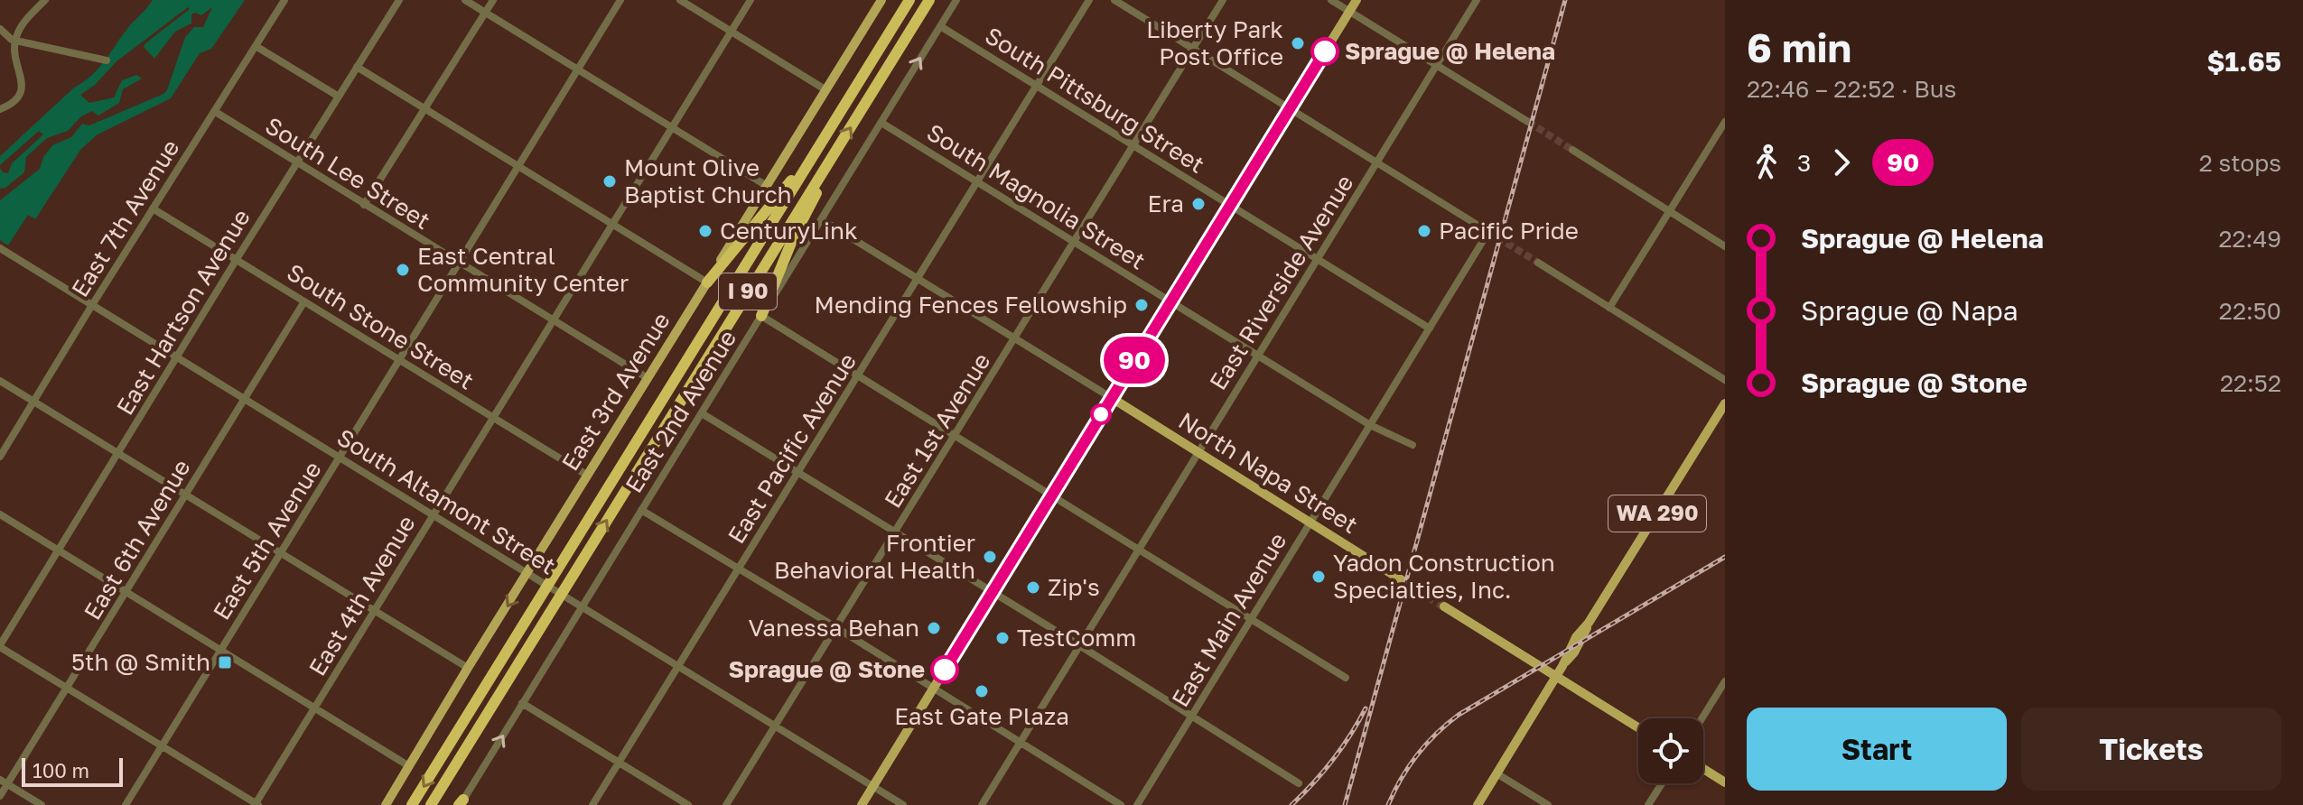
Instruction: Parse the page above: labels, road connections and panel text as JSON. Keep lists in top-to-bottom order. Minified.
{"streets":{"highway":["I 90"],"main road":["East 3rd Avenue","North Napa Street","WA 290"],"street":["South Pittsburg Street","South Lee Street","South Magnolia Street","East 7th Avenue","East Riverside Avenue","East Hartson Avenue","South Stone Street","East 2nd Avenue","East 1st Avenue","East Pacific Avenue","South Altamont Street","East 6th Avenue","East 5th Avenue","East 4th Avenue","East Main Avenue"]},"crossings":[["South Pittsburg Street","East Riverside Avenue"],["South Pittsburg Street","East 2nd Avenue"],["South Pittsburg Street","East 1st Avenue"],["South Pittsburg Street","East Pacific Avenue"],["South Pittsburg Street","East Main Avenue"],["South Lee Street","East 7th Avenue"],["South Lee Street","East Hartson Avenue"],["South Lee Street","East 3rd Avenue"],["South Lee Street","East 5th Avenue"],["South Lee Street","East 4th Avenue"],["South Magnolia Street","East Riverside Avenue"],["South Magnolia Street","East 2nd Avenue"],["South Magnolia Street","East 1st Avenue"],["South Magnolia Street","East Pacific Avenue"],["South Magnolia Street","East Main Avenue"],["East 7th Avenue","South Stone Street"],["East 7th Avenue","South Altamont Street"],["East Riverside Avenue","North Napa Street"],["East Hartson Avenue","South Stone Street"],["East Hartson Avenue","South Altamont Street"],["South Stone Street","East 3rd Avenue"],["South Stone Street","East 6th Avenue"],["South Stone Street","East 5th Avenue"],["South Stone Street","East 4th Avenue"],["East 3rd Avenue","South Altamont Street"],["East 2nd Avenue","South Altamont Street"],["East 1st Avenue","South Altamont Street"],["East Pacific Avenue","South Altamont Street"],["North Napa Street","East Main Avenue"],["South Altamont Street","East 6th Avenue"],["South Altamont Street","East 5th Avenue"],["South Altamont Street","East 4th Avenue"]],"places":{"other":["Liberty Park Post Office","Sprague @ Helena","Mount Olive Baptist Church","Era","CenturyLink","Pacific Pride","East Central Community Center","Mending Fences Fellowship","Frontier Behavioral Health","Yadon Construction Specialties, Inc.","Zip's","Vanessa Behan","TestComm","Sprague @ Stone","East Gate Plaza"],"transit":["5th @ Smith"]},"lines":["bus line 90"],"scale_bar":"100 m","page":{"on_map":"90","heading":["6 min","22:46 – 22:52 · Bus","$1.65"],"legs":["3","90","2 stops"],"list":[{"name":"Sprague @ Helena","value":"22:49"},{"name":"Sprague @ Napa","value":"22:50"},{"name":"Sprague @ Stone","value":"22:52"}],"buttons":["Start","Tickets"],"scale":"100 m"}}
